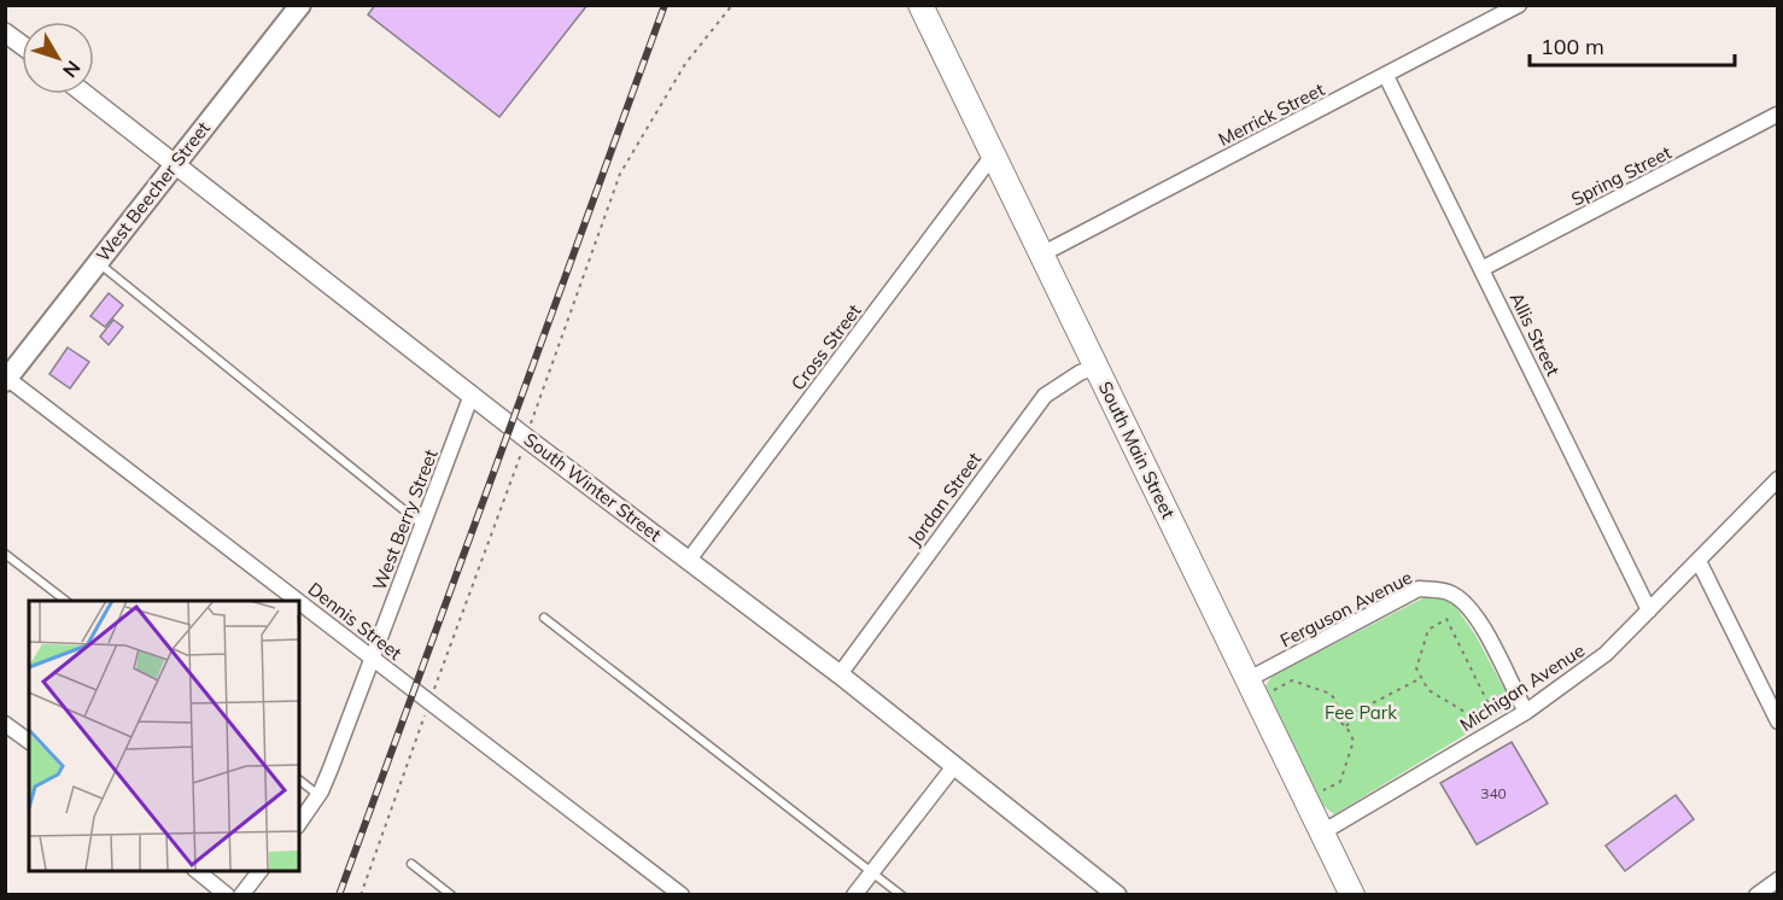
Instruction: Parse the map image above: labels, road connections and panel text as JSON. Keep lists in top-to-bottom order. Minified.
{"streets":{"main road":["West Beecher Street","South Main Street"],"street":["Merrick Street","Spring Street","Allis Street","Cross Street","South Winter Street","Jordan Street","West Berry Street","Ferguson Avenue","Dennis Street","Michigan Avenue"]},"crossings":[["Merrick Street","Allis Street"],["Merrick Street","South Main Street"],["Spring Street","Allis Street"],["West Beecher Street","South Winter Street"],["West Beecher Street","Dennis Street"],["Allis Street","Michigan Avenue"],["Cross Street","South Main Street"],["Cross Street","South Winter Street"],["South Main Street","Jordan Street"],["South Main Street","Ferguson Avenue"],["South Main Street","Michigan Avenue"],["South Winter Street","Jordan Street"],["South Winter Street","West Berry Street"],["West Berry Street","Dennis Street"],["Ferguson Avenue","Michigan Avenue"]],"parks":["Fee Park"],"house_numbers":["340"],"scale_bar":"100 m","north":"bottom right"}
